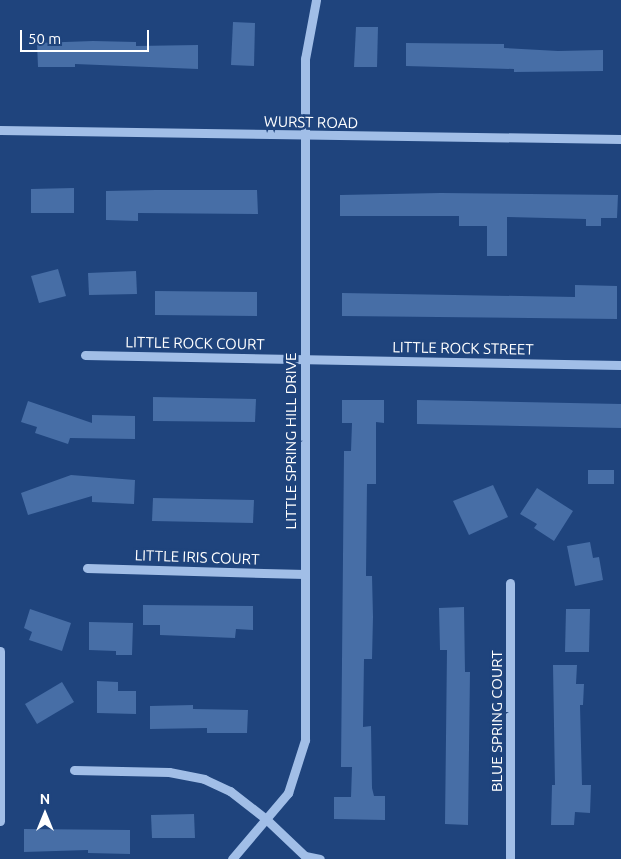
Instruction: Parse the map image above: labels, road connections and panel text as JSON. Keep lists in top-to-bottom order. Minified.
{"streets":{"street":["WURST ROAD","LITTLE ROCK COURT","LITTLE ROCK STREET","LITTLE SPRING HILL DRIVE","LITTLE IRIS COURT","BLUE SPRING COURT"]},"crossings":[["WURST ROAD","LITTLE SPRING HILL DRIVE"],["LITTLE ROCK COURT","LITTLE ROCK STREET"],["LITTLE ROCK COURT","LITTLE SPRING HILL DRIVE"],["LITTLE ROCK STREET","LITTLE SPRING HILL DRIVE"],["LITTLE SPRING HILL DRIVE","LITTLE IRIS COURT"]],"scale_bar":"50 m","north":"top"}
